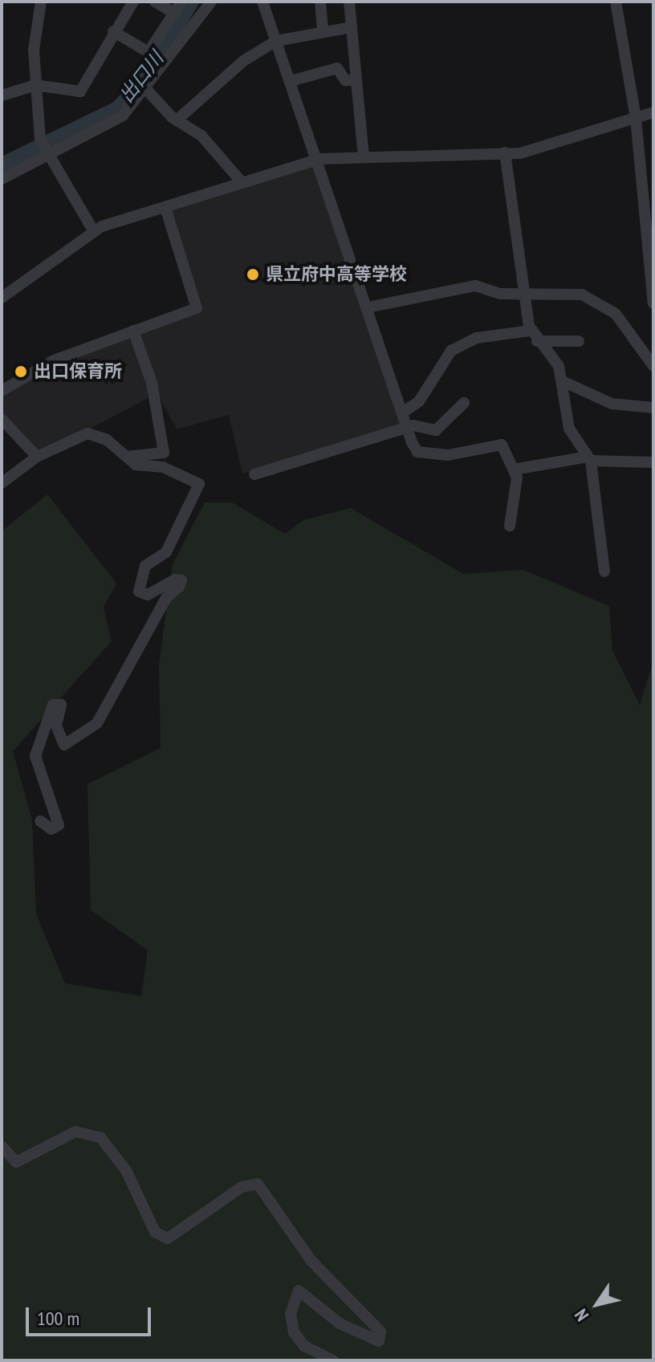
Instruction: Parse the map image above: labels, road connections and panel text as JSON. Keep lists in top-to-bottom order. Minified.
{"water":["出口川"],"places":["県立府中高等学校","出口保育所"],"scale_bar":"100 m","north":"bottom left"}
